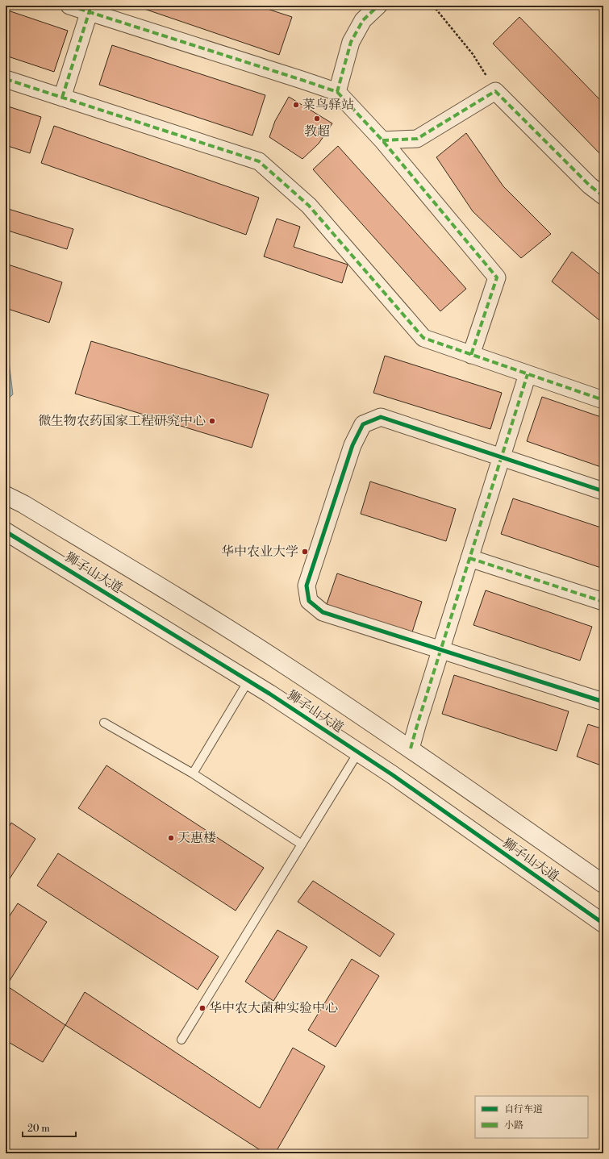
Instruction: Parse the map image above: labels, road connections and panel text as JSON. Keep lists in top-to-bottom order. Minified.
{"streets":{"street":["狮子山大道"]},"places":["菜鸟驿站","教超","微生物农药国家工程研究中心","华中农业大学","天惠楼","华中农大菌种实验中心"],"legend":["自行车道","小路"],"scale_bar":"20 m"}
